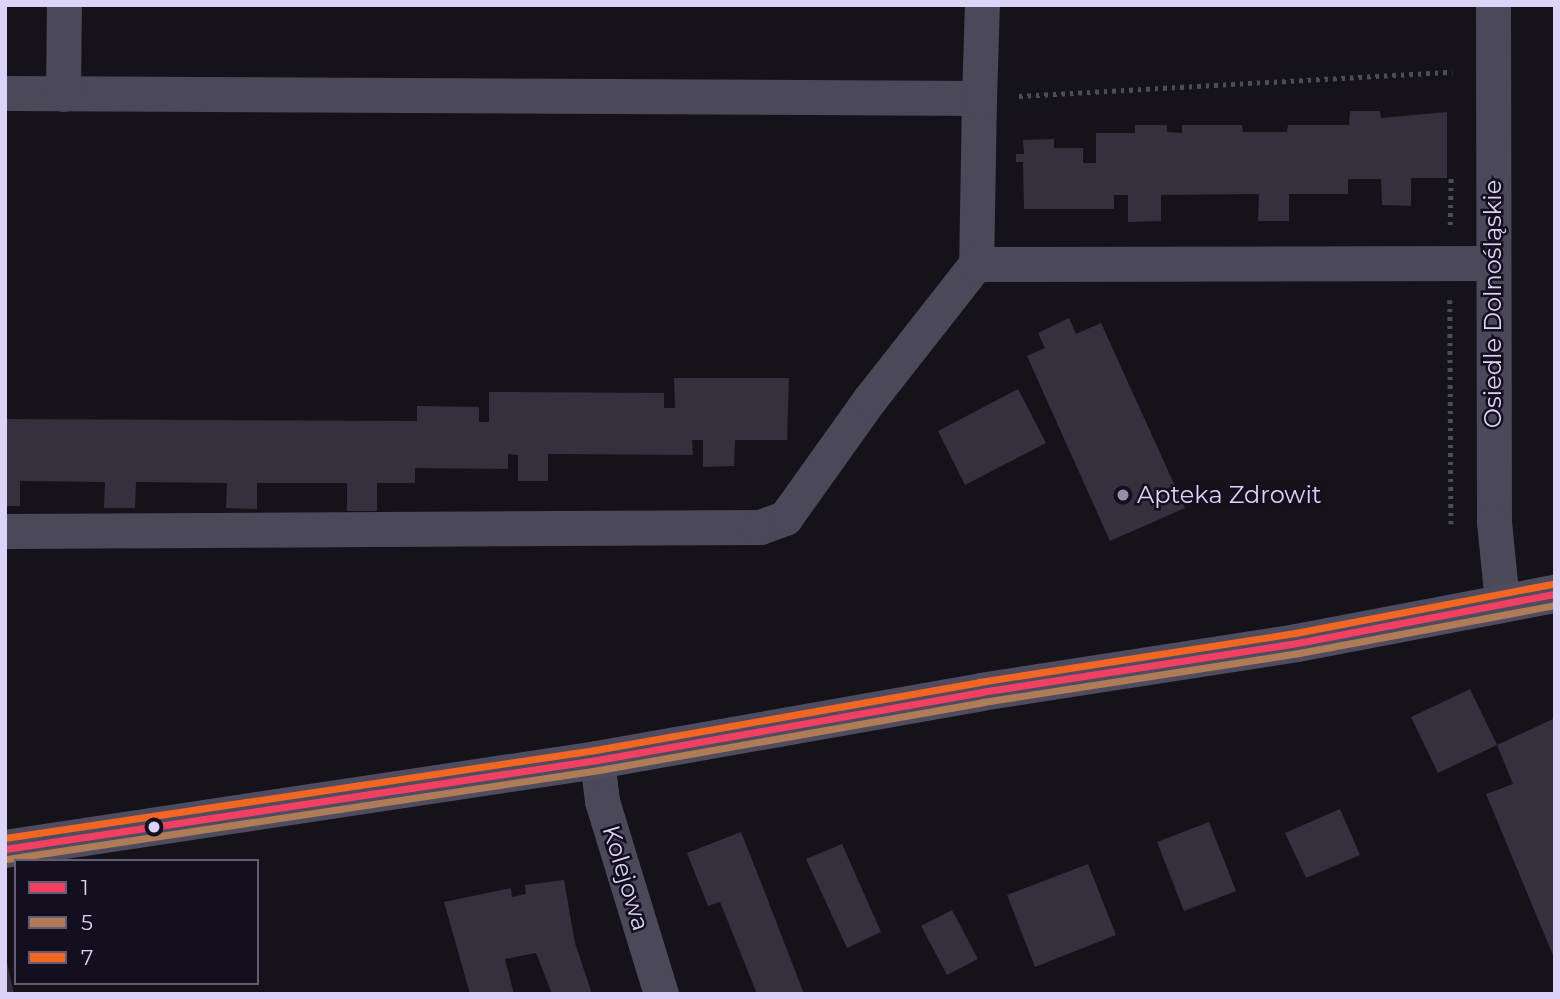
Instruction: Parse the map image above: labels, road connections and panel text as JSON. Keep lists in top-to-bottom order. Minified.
{"streets":{"street":["Osiedle Dolnośląskie","Kolejowa"]},"places":["Apteka Zdrowit"],"lines":["transit line 7","transit line 1","transit line 5"],"legend":["1","5","7"]}
